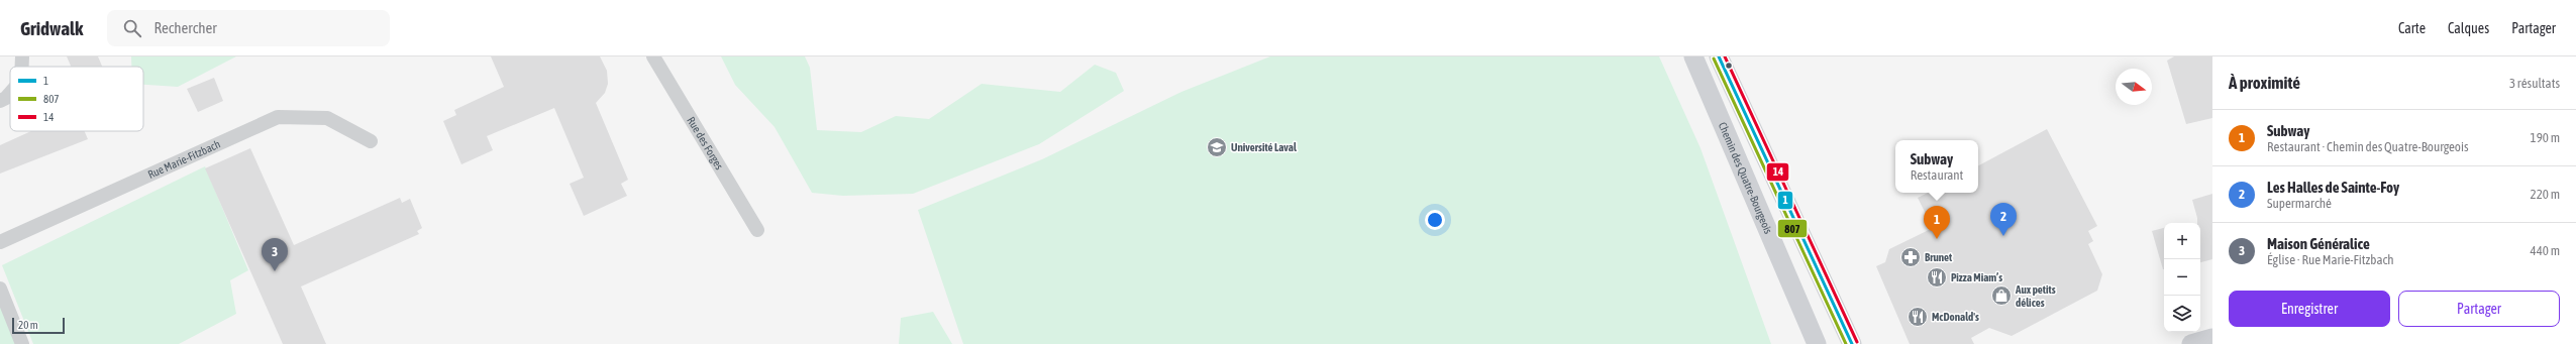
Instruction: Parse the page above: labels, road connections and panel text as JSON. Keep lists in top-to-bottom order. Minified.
{"streets":{"main road":["Chemin des Quatre-Bourgeois"],"street":["Rue des Forges","Rue Marie-Fitzbach"]},"places":{"school or university":["Université Laval"],"pharmacy":["Brunet"],"restaurant":["Pizza Miam’s","McDonald's"],"shop":["Aux petits délices"]},"lines":["transit line 1","transit line 14","transit line 807"],"legend":["1","807","14"],"scale_bar":"20 m","north":"right","page":{"header":"Gridwalk","search":"Rechercher","nav":["Carte","Calques","Partager"],"heading":["À proximité","3 résultats"],"list":[{"mark":"1","name":"Subway","note":"Restaurant · Chemin des Quatre-Bourgeois","value":"190 m"},{"mark":"2","name":"Les Halles de Sainte-Foy","note":"Supermarché","value":"220 m"},{"mark":"3","name":"Maison Généralice","note":"Église · Rue Marie-Fitzbach","value":"440 m"}],"popup":["Subway","Restaurant"],"pins":["2","1","3"],"map_buttons":["+","−"],"buttons":["Enregistrer","Partager"],"scale":"20 m"}}
